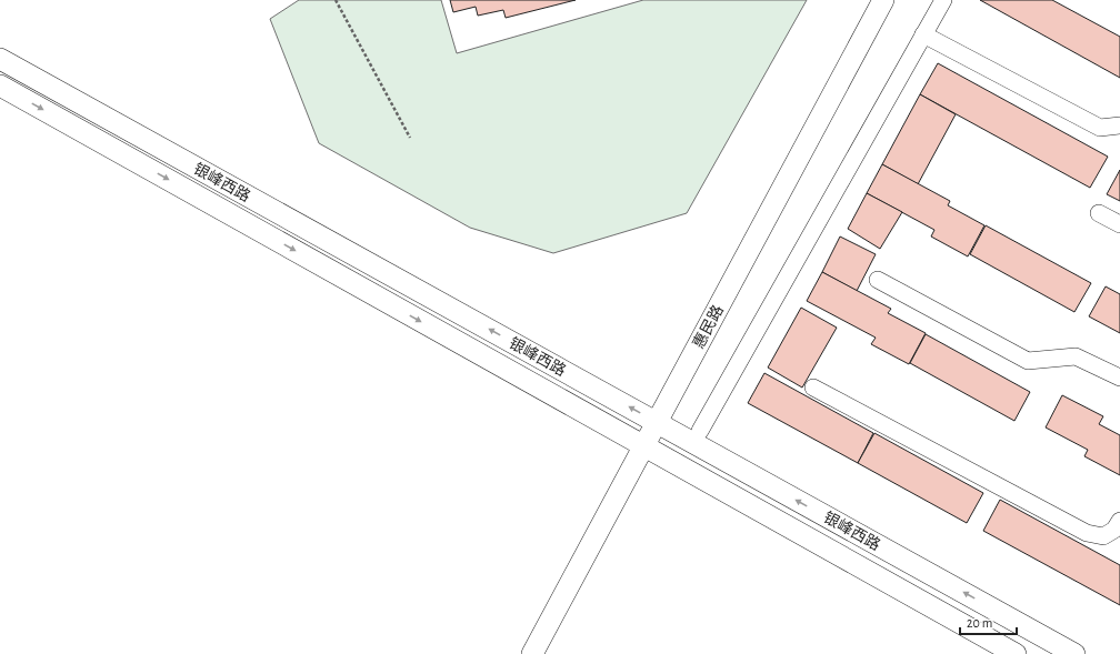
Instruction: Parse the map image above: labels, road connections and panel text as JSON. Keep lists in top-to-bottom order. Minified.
{"streets":{"street":["银峰西路","惠民路"]},"crossings":[["银峰西路","惠民路"]],"scale_bar":"20 m"}
